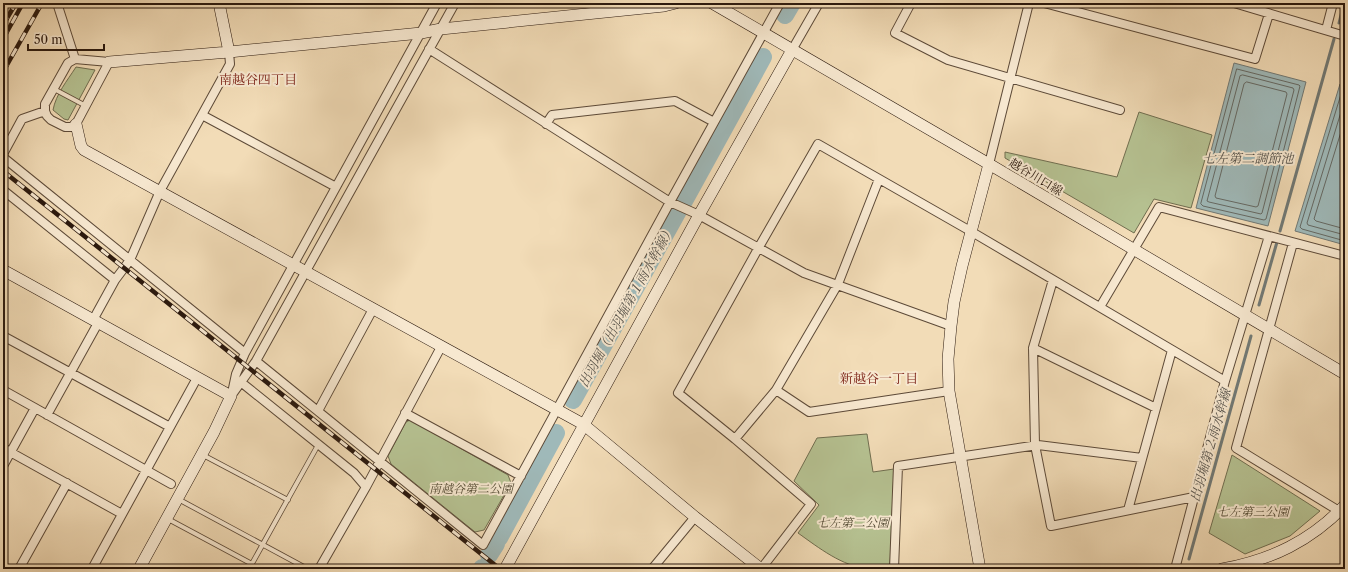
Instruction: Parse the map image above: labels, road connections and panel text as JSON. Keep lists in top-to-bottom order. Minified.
{"streets":{"street":["越谷川口線"]},"districts":["南越谷四丁目","新越谷一丁目"],"water":["七左第二調節池","出羽堀（出羽堀第１雨水幹線）","出羽堀第２雨水幹線"],"parks":["南越谷第二公園","七左第三公園","七左第二公園"],"scale_bar":"50 m"}
